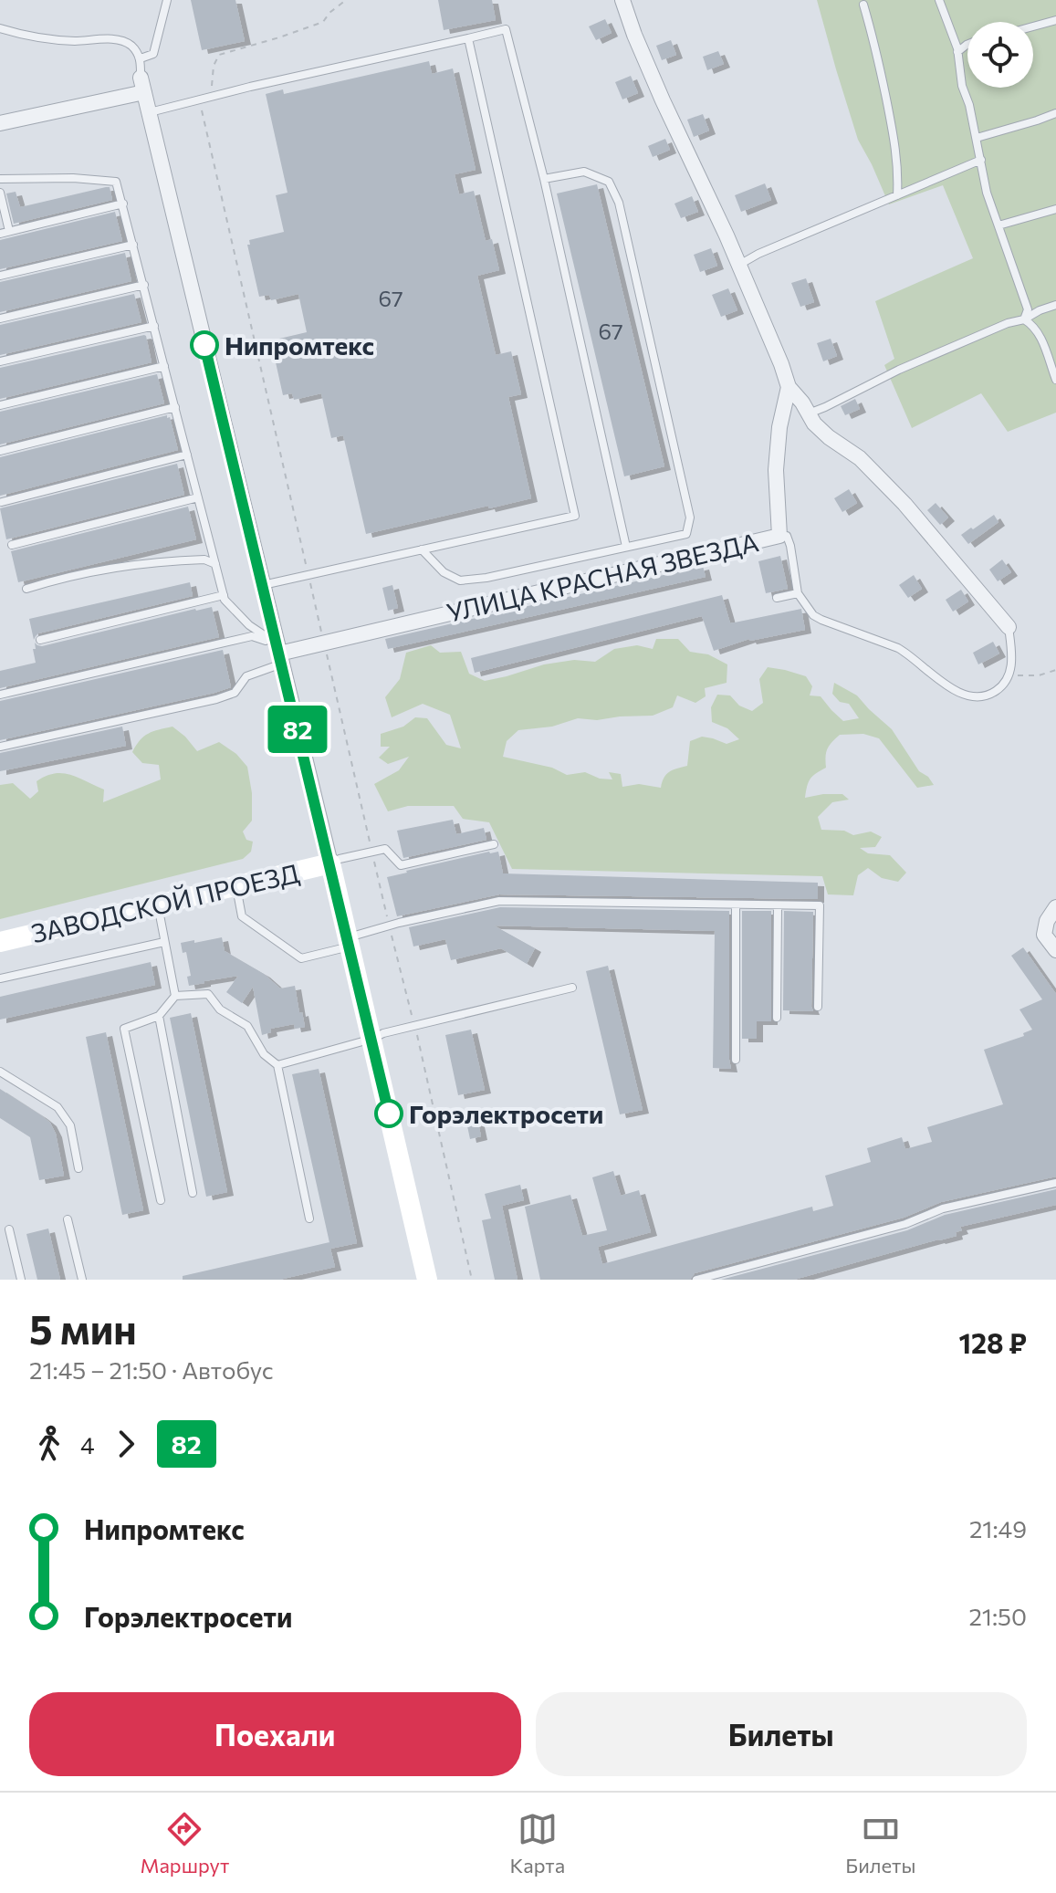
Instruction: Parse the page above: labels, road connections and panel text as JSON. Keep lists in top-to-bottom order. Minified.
{"streets":{"main road":["ЗАВОДСКОЙ ПРОЕЗД"],"street":["УЛИЦА КРАСНАЯ ЗВЕЗДА"]},"places":["Нипромтекс","Горэлектросети"],"lines":["bus line 82"],"house_numbers":["67","67"],"page":{"on_map":"82","heading":["5 мин","21:45 – 21:50 · Автобус","128 ₽"],"legs":["4","82"],"list":[{"name":"Нипромтекс","value":"21:49"},{"name":"Горэлектросети","value":"21:50"}],"buttons":["Поехали","Билеты"],"tabs":["Маршрут","Карта","Билеты"]}}
